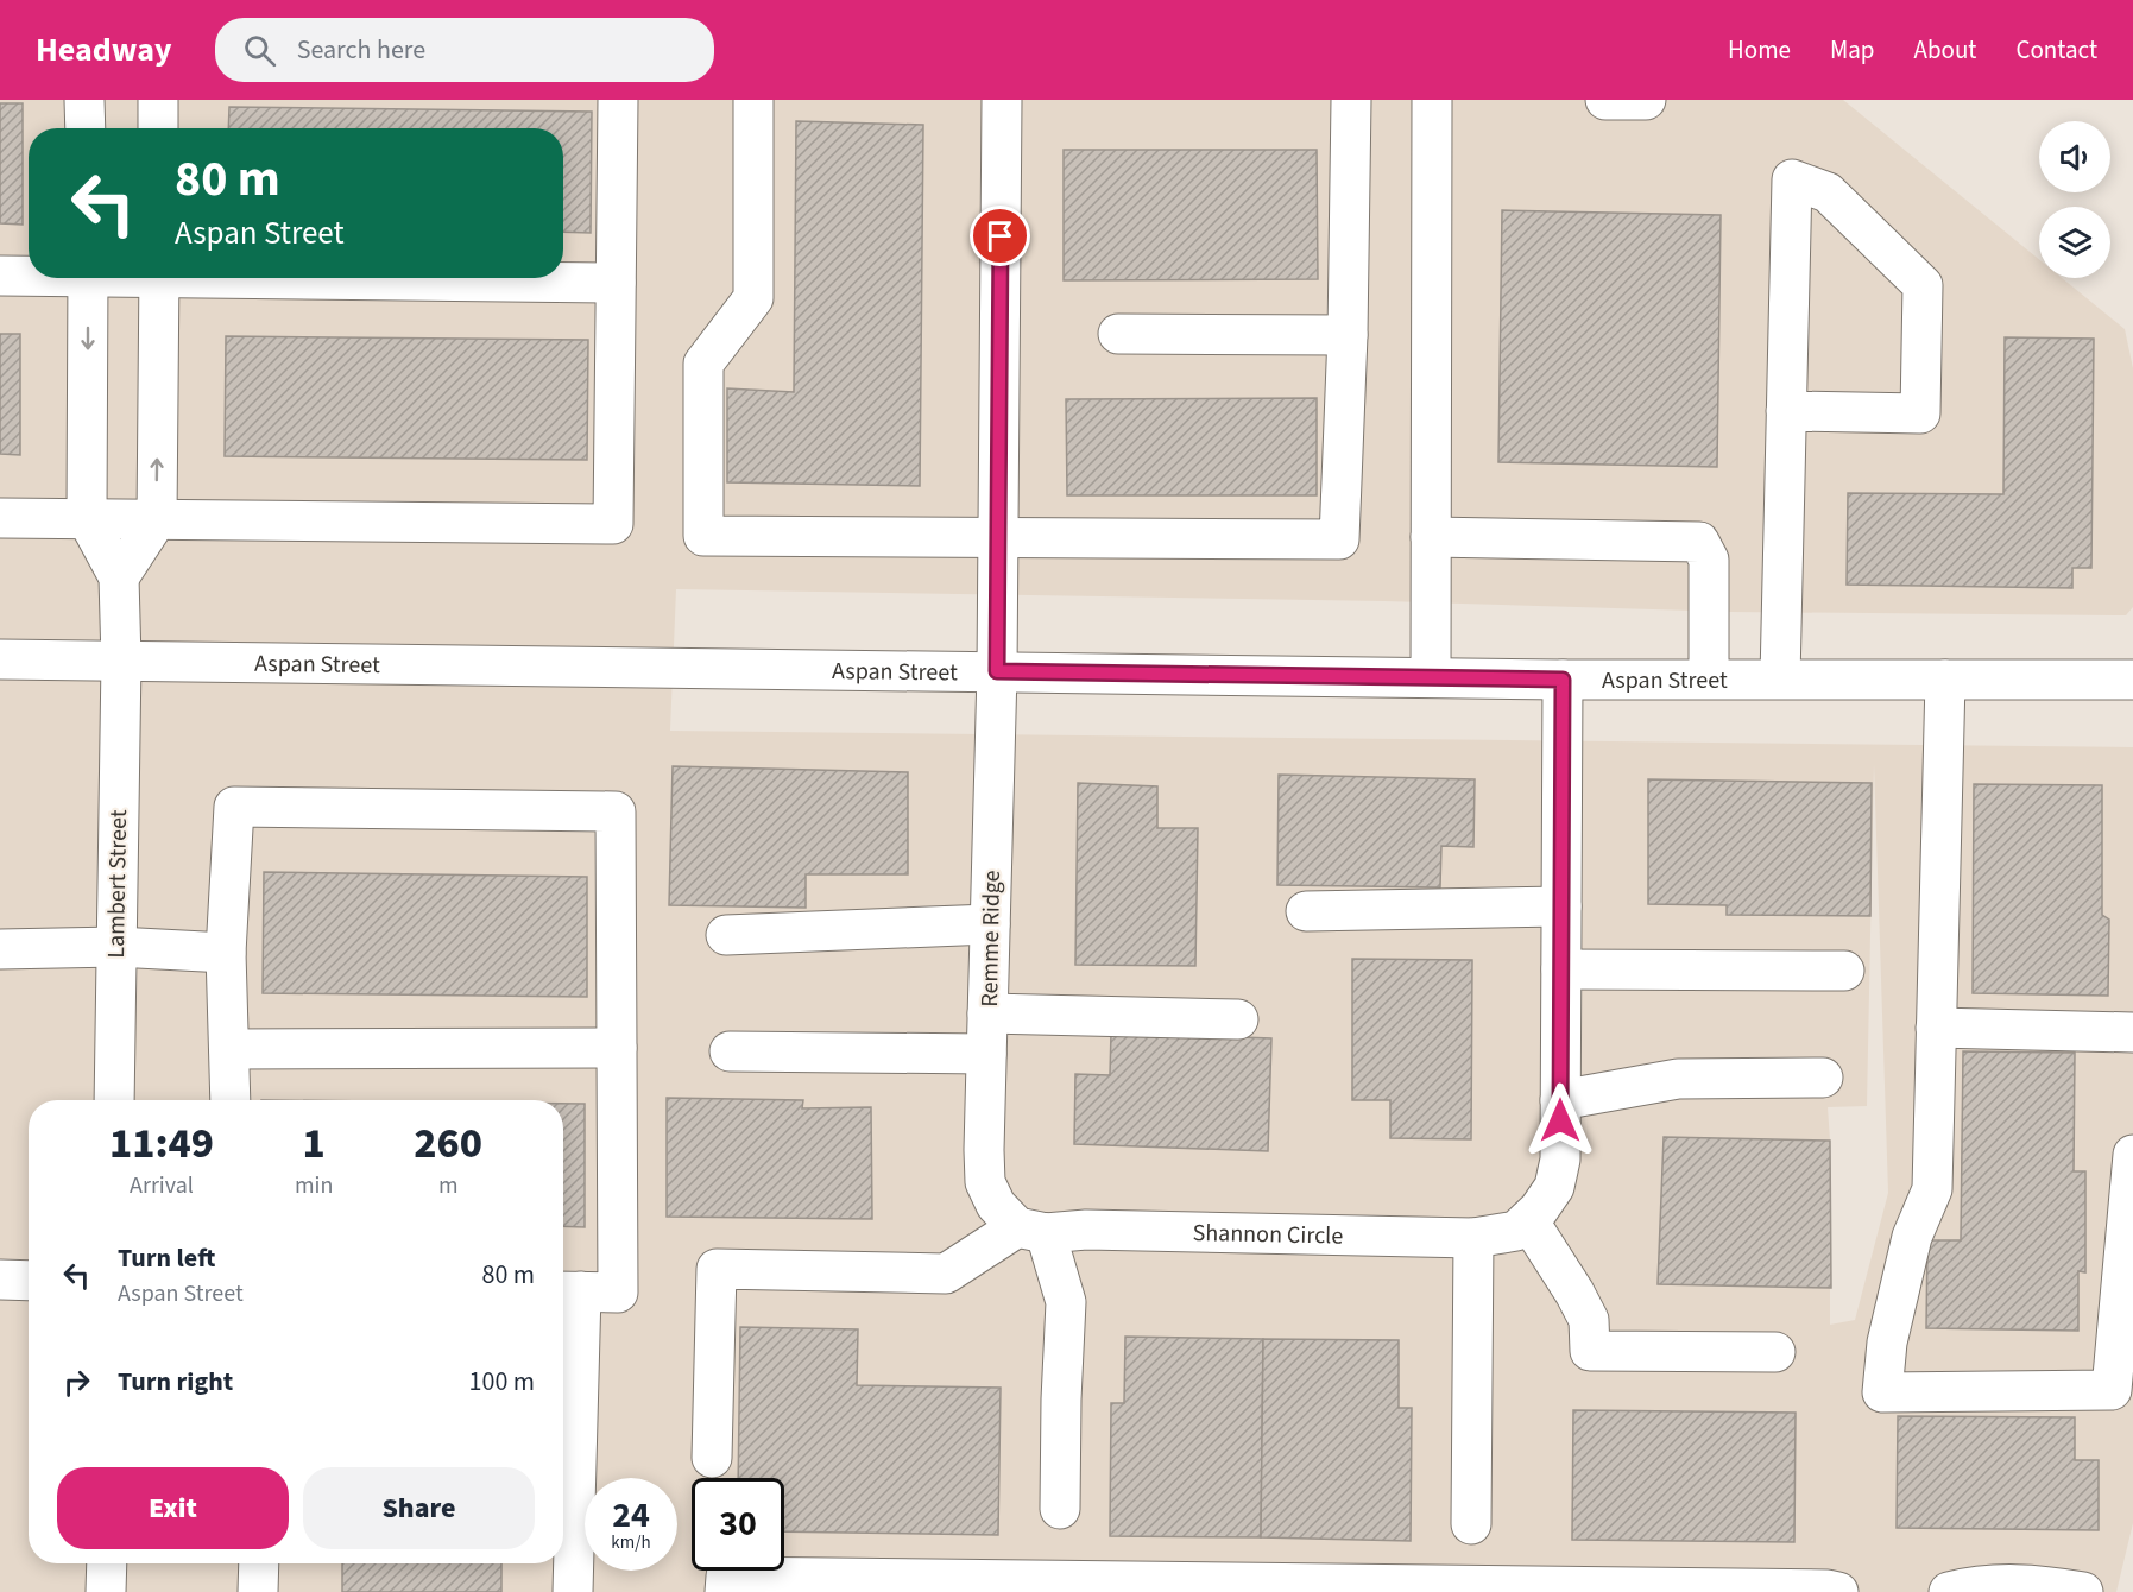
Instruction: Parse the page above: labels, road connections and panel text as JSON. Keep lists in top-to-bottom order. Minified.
{"streets":{"street":["Aspan Street","Lambert Street","Remme Ridge","Shannon Circle"]},"crossings":[["Aspan Street","Lambert Street"],["Aspan Street","Remme Ridge"],["Remme Ridge","Shannon Circle"]],"page":{"header":"Headway","search":"Search here","nav":["Home","Map","About","Contact"],"turn":["80 m","Aspan Street"],"eta":["11:49","Arrival","1","min","260","m"],"list":[{"name":"Turn left","note":"Aspan Street","value":"80 m"},{"name":"Turn right","value":"100 m"}],"buttons":["Exit","Share"],"speed":"24 km/h","limit":"30"}}
